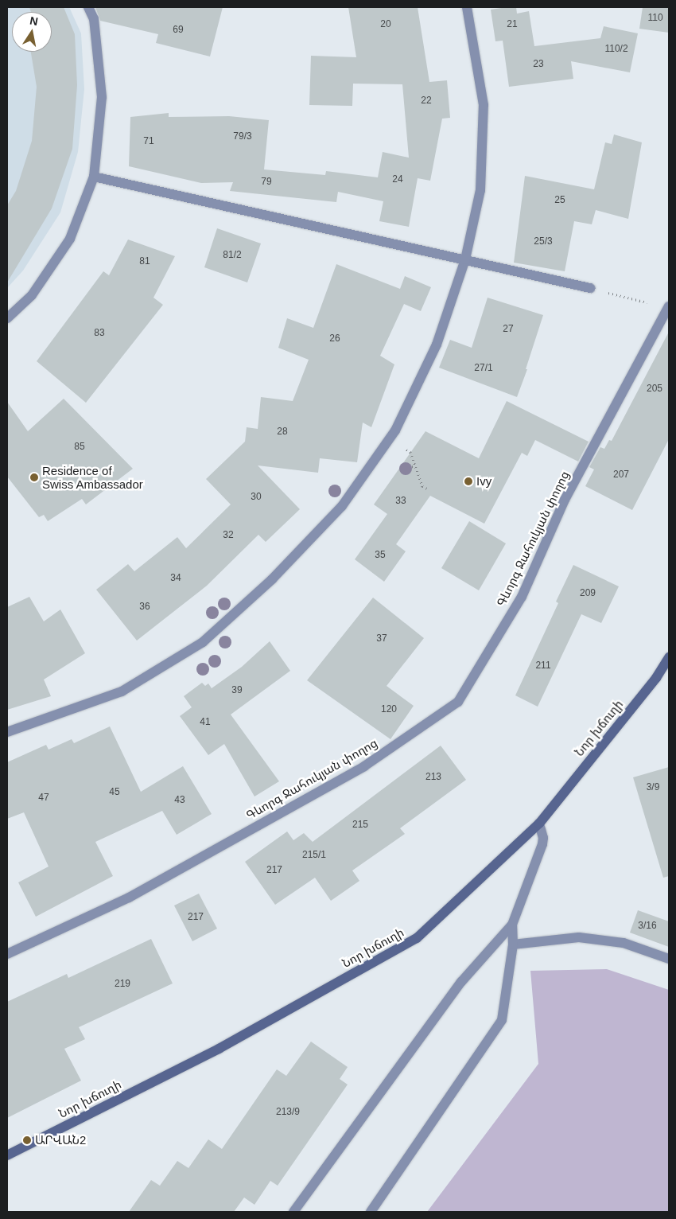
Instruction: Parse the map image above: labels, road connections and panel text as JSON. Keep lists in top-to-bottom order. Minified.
{"streets":{"main road":["Նոր խճուղի"],"street":["Գևորգ Ջահուկյան փողոց"]},"places":["Residence of Swiss Ambassador","Ivy","ԱՐՎԱՆ2"],"house_numbers":["110","20","21","69","110/2","23","22","79/3","71","24","79","25","25/3","81/2","81","27","83","26","27/1","205","28","85","207","30","33","32","35","34","209","36","37","211","39","120","41","213","3/9","45","47","43","215","215/1","217","217","3/16","219","213/9"],"north":"top"}
